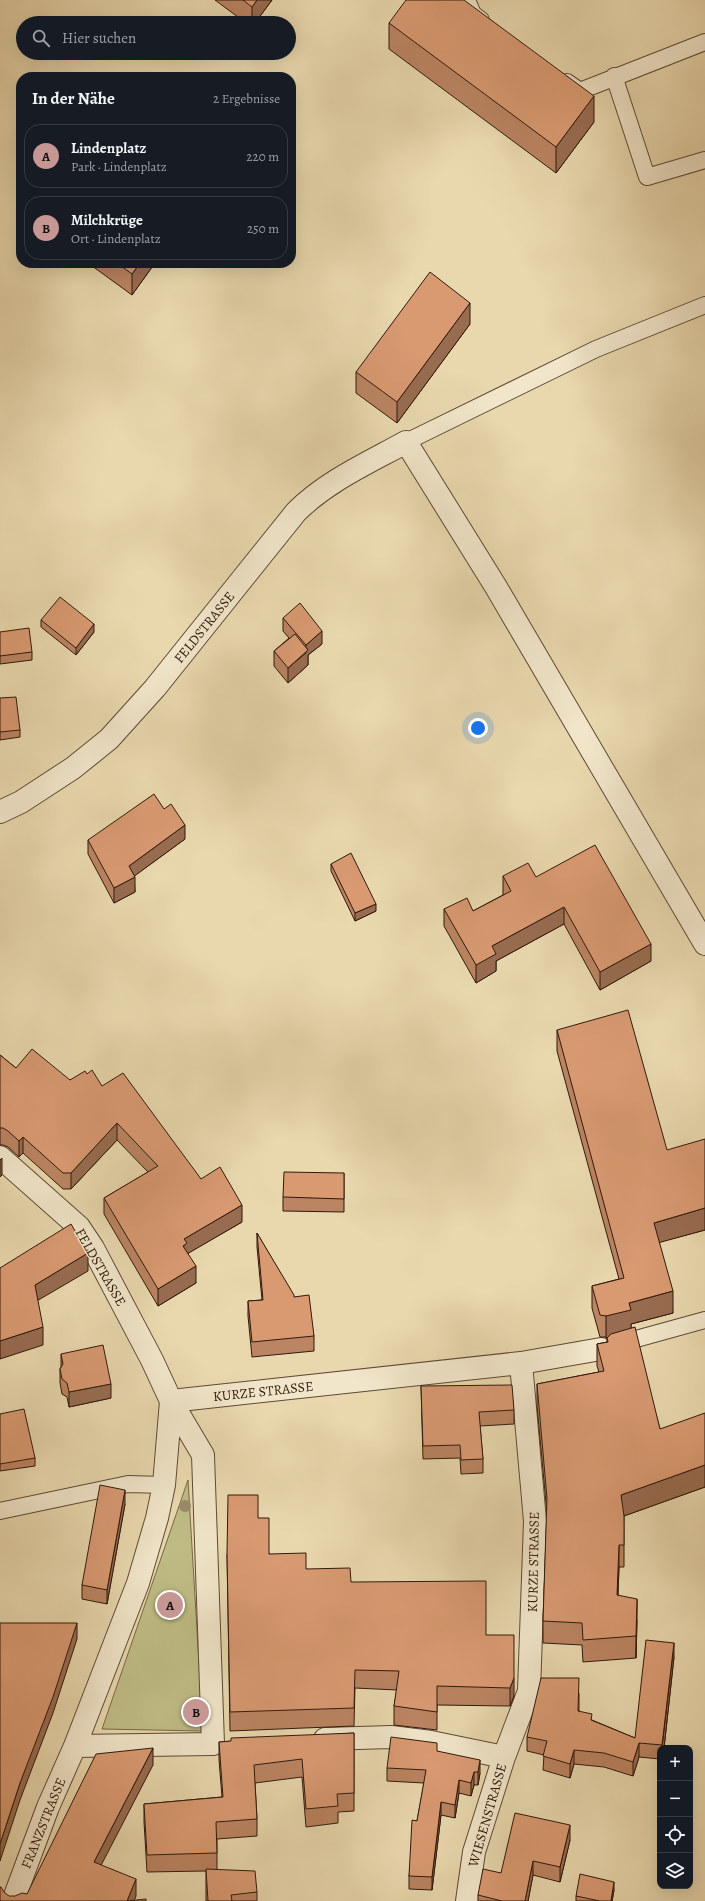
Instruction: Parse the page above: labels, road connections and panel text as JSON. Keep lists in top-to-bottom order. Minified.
{"streets":{"street":["FELDSTRASSE","KURZE STRASSE","WIESENSTRASSE","FRANZSTRASSE"]},"crossings":[["FELDSTRASSE","KURZE STRASSE"],["FELDSTRASSE","FRANZSTRASSE"],["KURZE STRASSE","WIESENSTRASSE"],["KURZE STRASSE","FRANZSTRASSE"]],"page":{"search":"Hier suchen","heading":["In der Nähe","2 Ergebnisse"],"list":[{"mark":"A","name":"Lindenplatz","note":"Park · Lindenplatz","value":"220 m"},{"mark":"B","name":"Milchkrüge","note":"Ort · Lindenplatz","value":"250 m"}],"pins":["A","B"],"map_buttons":["+","−"]}}
